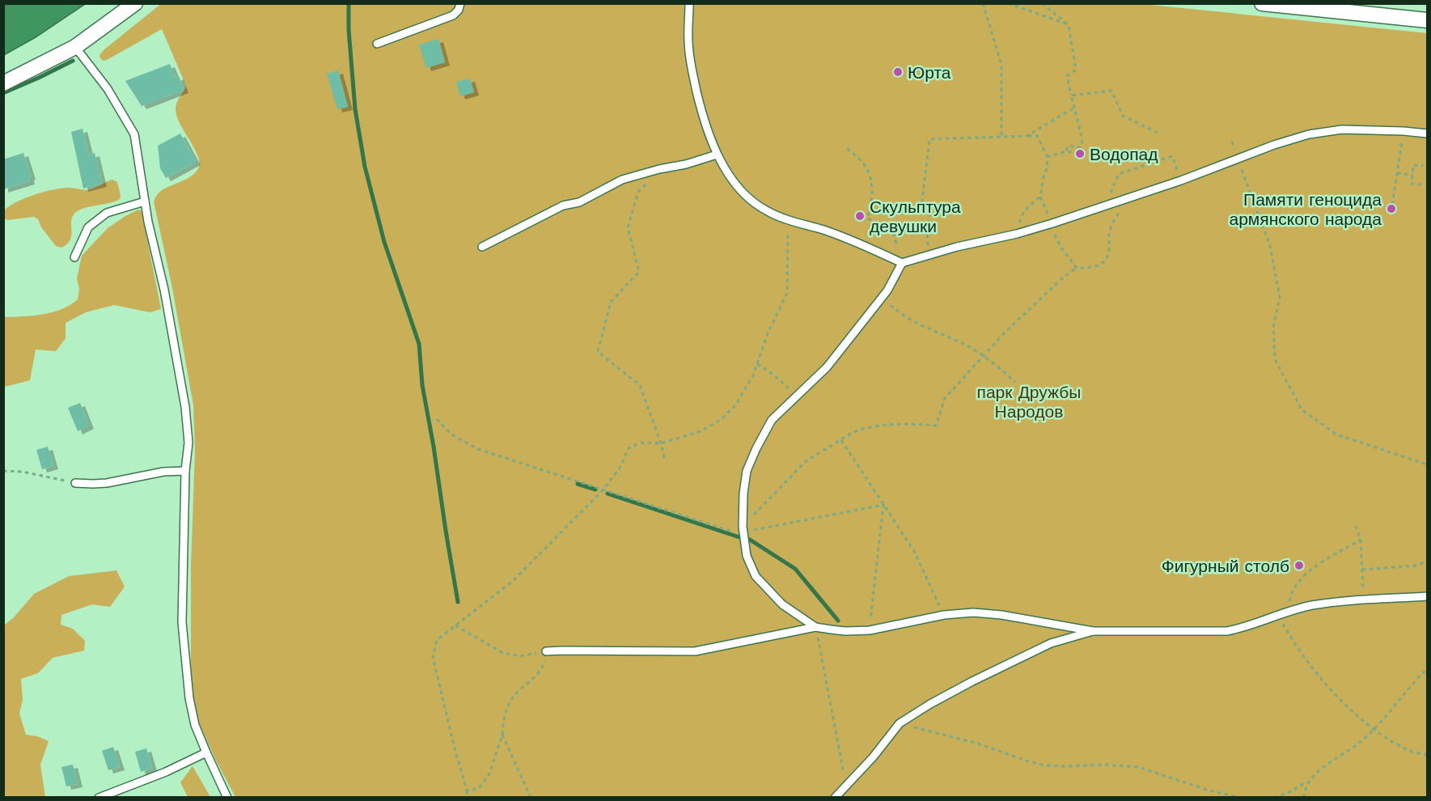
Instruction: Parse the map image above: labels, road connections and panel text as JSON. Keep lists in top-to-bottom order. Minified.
{"parks":["парк Дружбы Народов"],"places":["Юрта","Водопад","Памяти геноцида армянского народа","Скульптура девушки","Фигурный столб"]}
